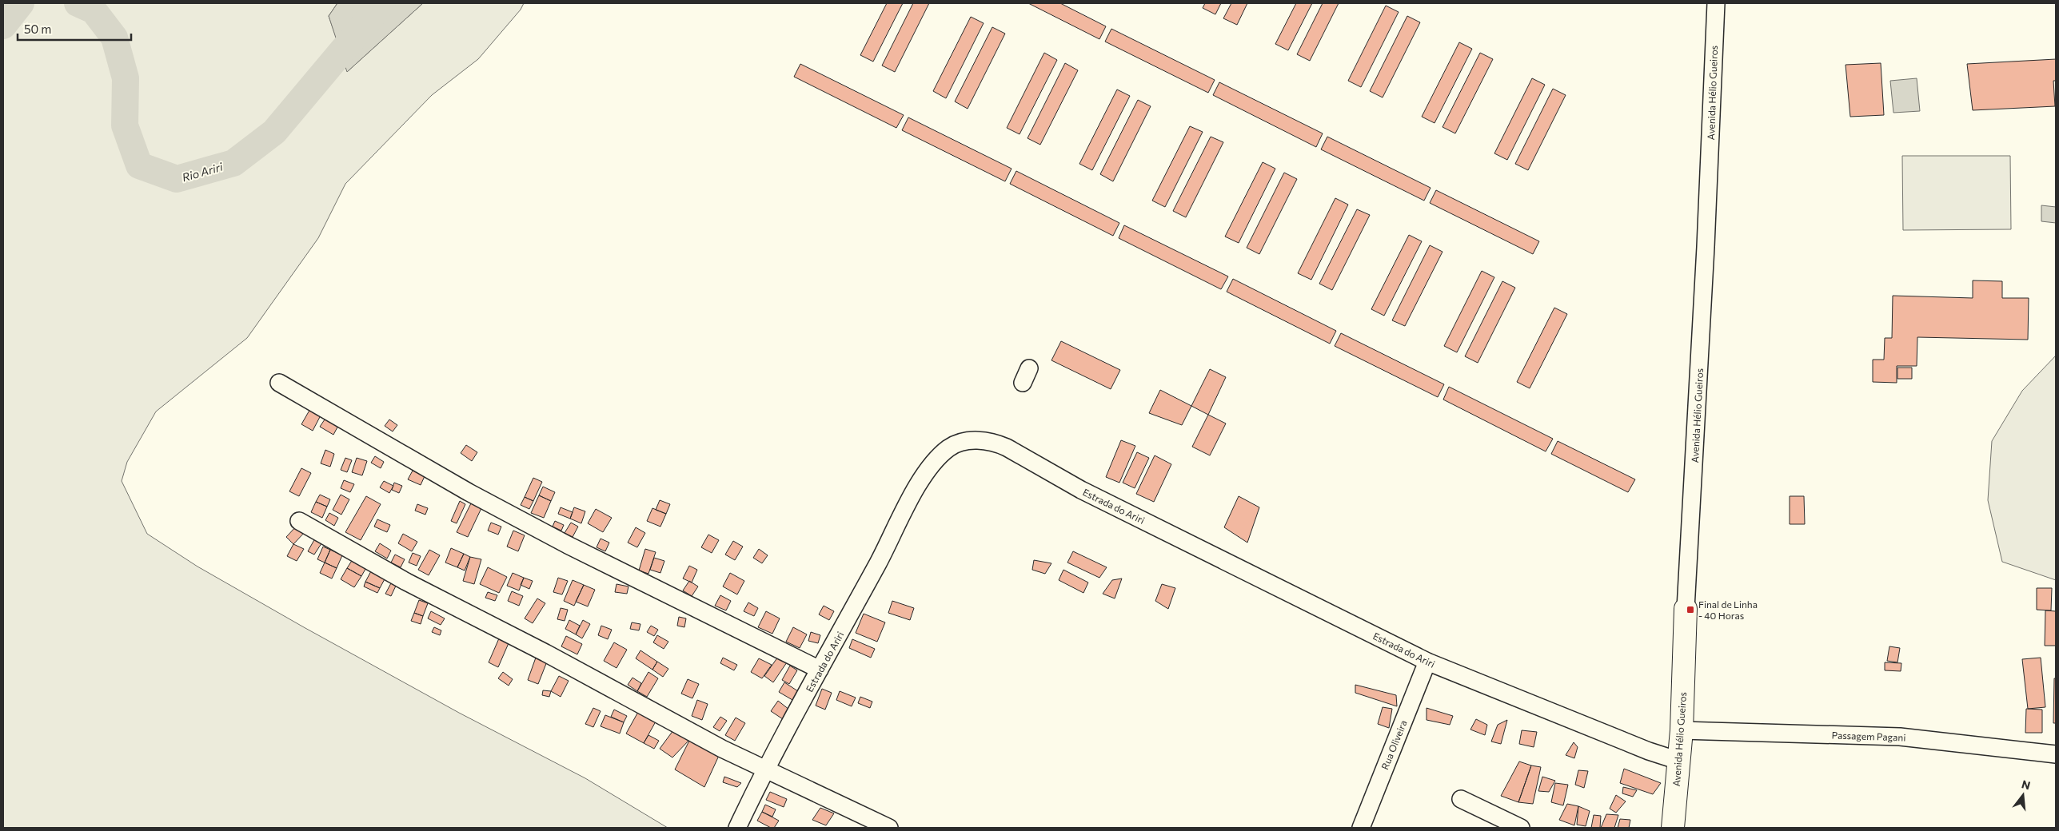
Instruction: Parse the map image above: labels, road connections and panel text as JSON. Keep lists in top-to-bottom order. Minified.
{"streets":{"main road":["Avenida Hélio Gueiros"],"street":["Estrada do Ariri","Passagem Pagani","Rua Oliveira"]},"crossings":[["Avenida Hélio Gueiros","Estrada do Ariri"],["Avenida Hélio Gueiros","Passagem Pagani"],["Estrada do Ariri","Rua Oliveira"]],"water":["Rio Ariri"],"places":{"transit":["Final de Linha - 40 Horas"]},"scale_bar":"50 m","north":"top"}
